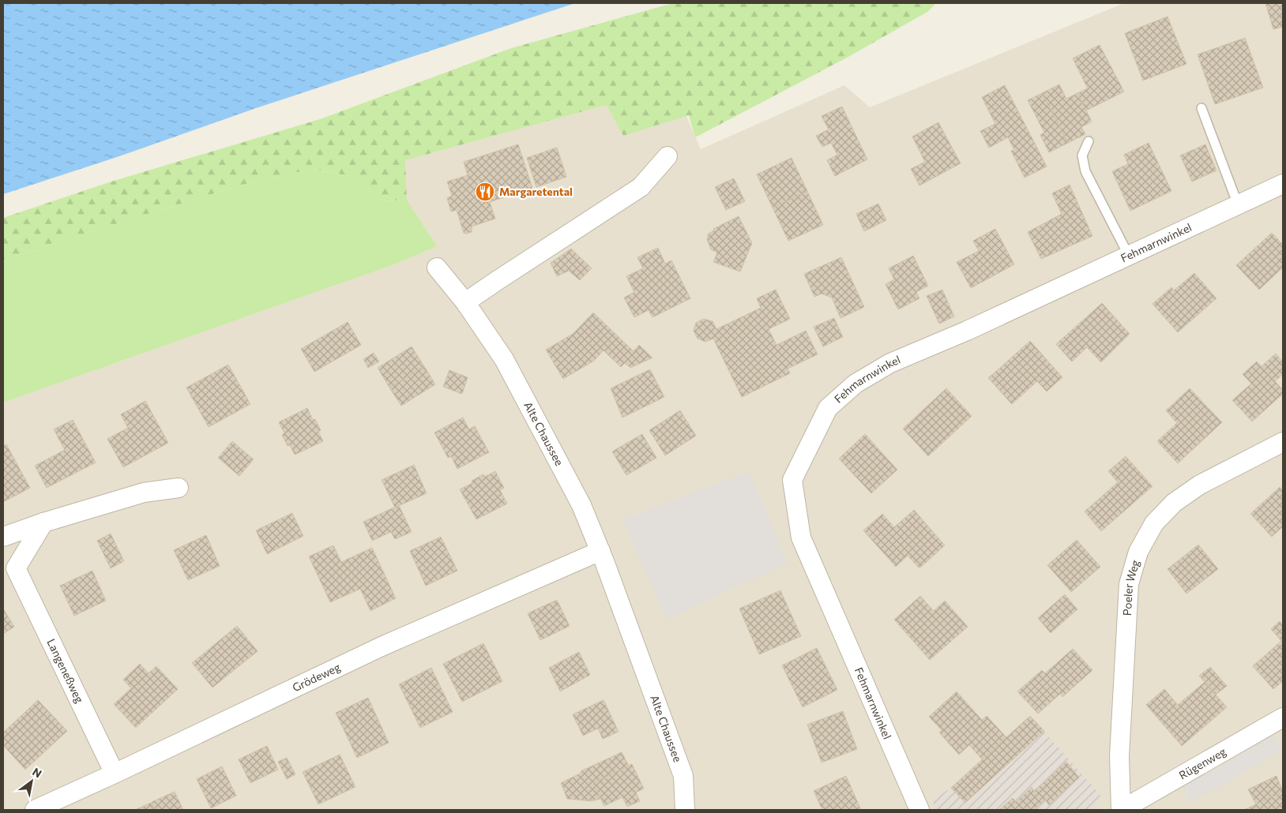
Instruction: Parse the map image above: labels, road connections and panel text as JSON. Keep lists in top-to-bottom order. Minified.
{"streets":{"street":["Fehmarnwinkel","Alte Chaussee","Poeler Weg","Langeneßweg","Grödeweg","Rügenweg"]},"crossings":[["Alte Chaussee","Grödeweg"],["Poeler Weg","Rügenweg"],["Langeneßweg","Grödeweg"]],"places":{"restaurant":["Margaretental"]},"north":"top right"}
